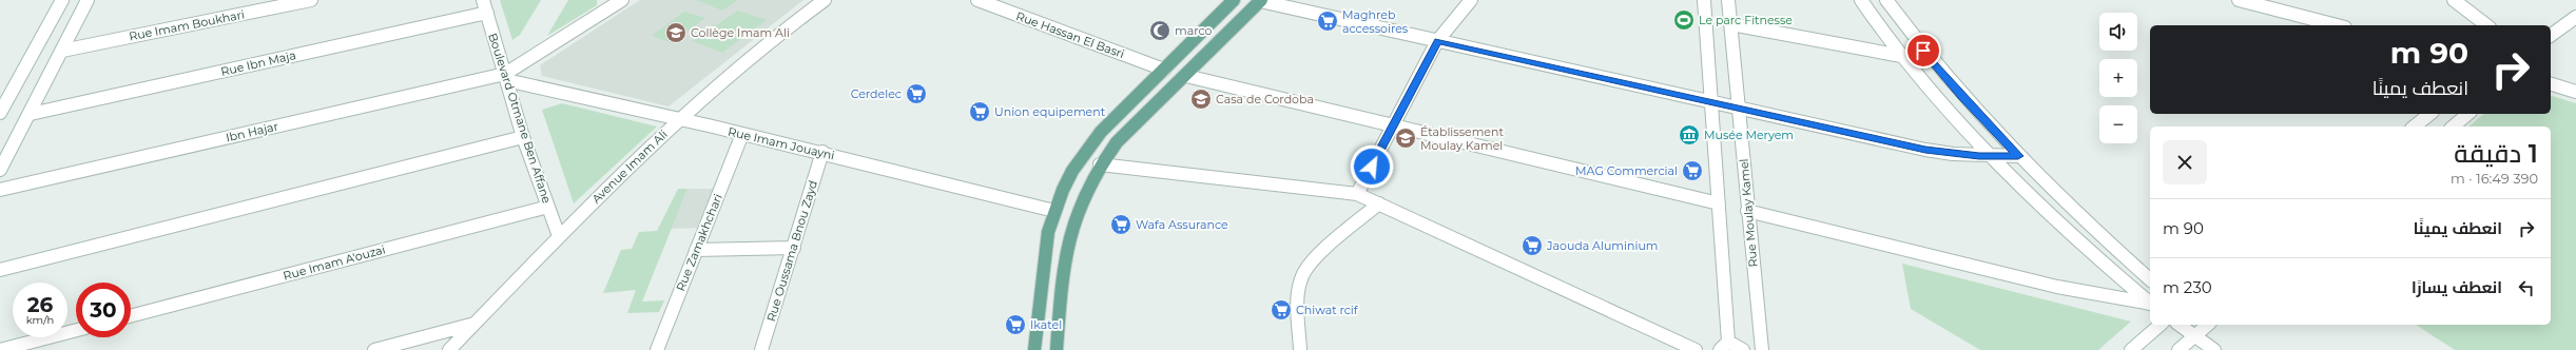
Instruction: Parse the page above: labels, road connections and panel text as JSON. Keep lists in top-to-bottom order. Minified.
{"streets":{"street":["Rue Imam Boukhari","Rue Hassan El Basri","Rue Ibn Maja","Boulevard Otmane Ben Affane","Ibn Hajar","Rue Imam Jouayni","Avenue Imam Ali","Rue Moulay Kamel","Rue Zamakhchari","Rue Oussama Bnou Zayd","Rue Imam A'ouzai"]},"crossings":[["Rue Ibn Maja","Boulevard Otmane Ben Affane"],["Boulevard Otmane Ben Affane","Ibn Hajar"],["Boulevard Otmane Ben Affane","Rue Imam Jouayni"],["Boulevard Otmane Ben Affane","Avenue Imam Ali"],["Boulevard Otmane Ben Affane","Rue Imam A'ouzai"],["Ibn Hajar","Rue Imam Jouayni"],["Rue Imam Jouayni","Avenue Imam Ali"],["Rue Imam Jouayni","Rue Zamakhchari"],["Rue Imam Jouayni","Rue Oussama Bnou Zayd"]],"places":{"sports":["Le parc Fitnesse"],"supermarket":["Maghreb accessoires","Cerdelec","Union equipement","MAG Commercial","Wafa Assurance","Jaouda Aluminium","Chiwat rcif","Ikatel"],"mosque":["marco"],"school or university":["Collège Imam Ali","Casa de Cordoba","Établissement Moulay Kamel"],"museum":["Musée Meryem"]},"page":{"map_buttons":["+","−"],"turn":["90 m","انعطف يمينًا"],"heading":["1 دقيقة","390 m · 16:49"],"list":[{"name":"انعطف يمينًا","value":"90 m"},{"name":"انعطف يسارًا","value":"230 m"}],"speed":"26 km/h","limit":"30"}}
